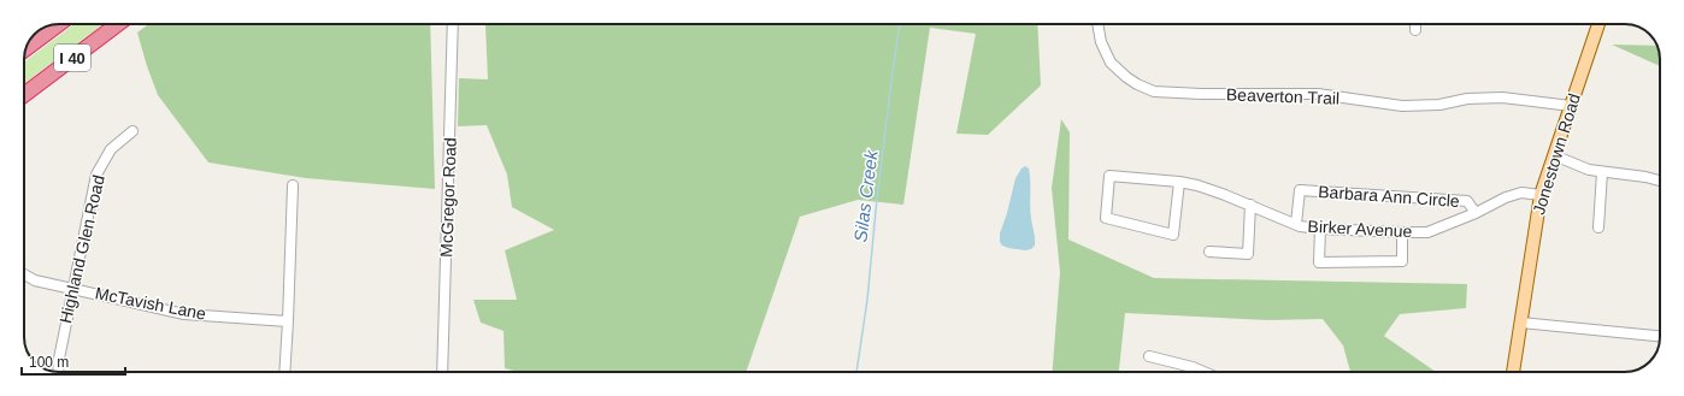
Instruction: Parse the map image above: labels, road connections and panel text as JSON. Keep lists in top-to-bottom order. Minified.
{"streets":{"highway":["I 40"],"main road":["Jonestown Road"],"street":["Beaverton Trail","Barbara Ann Circle","McGregor Road","Birker Avenue","Highland Glen Road","McTavish Lane"]},"crossings":[["Beaverton Trail","Jonestown Road"],["Jonestown Road","Birker Avenue"],["Barbara Ann Circle","Birker Avenue"],["Highland Glen Road","McTavish Lane"]],"water":["Silas Creek"],"scale_bar":"100 m"}
